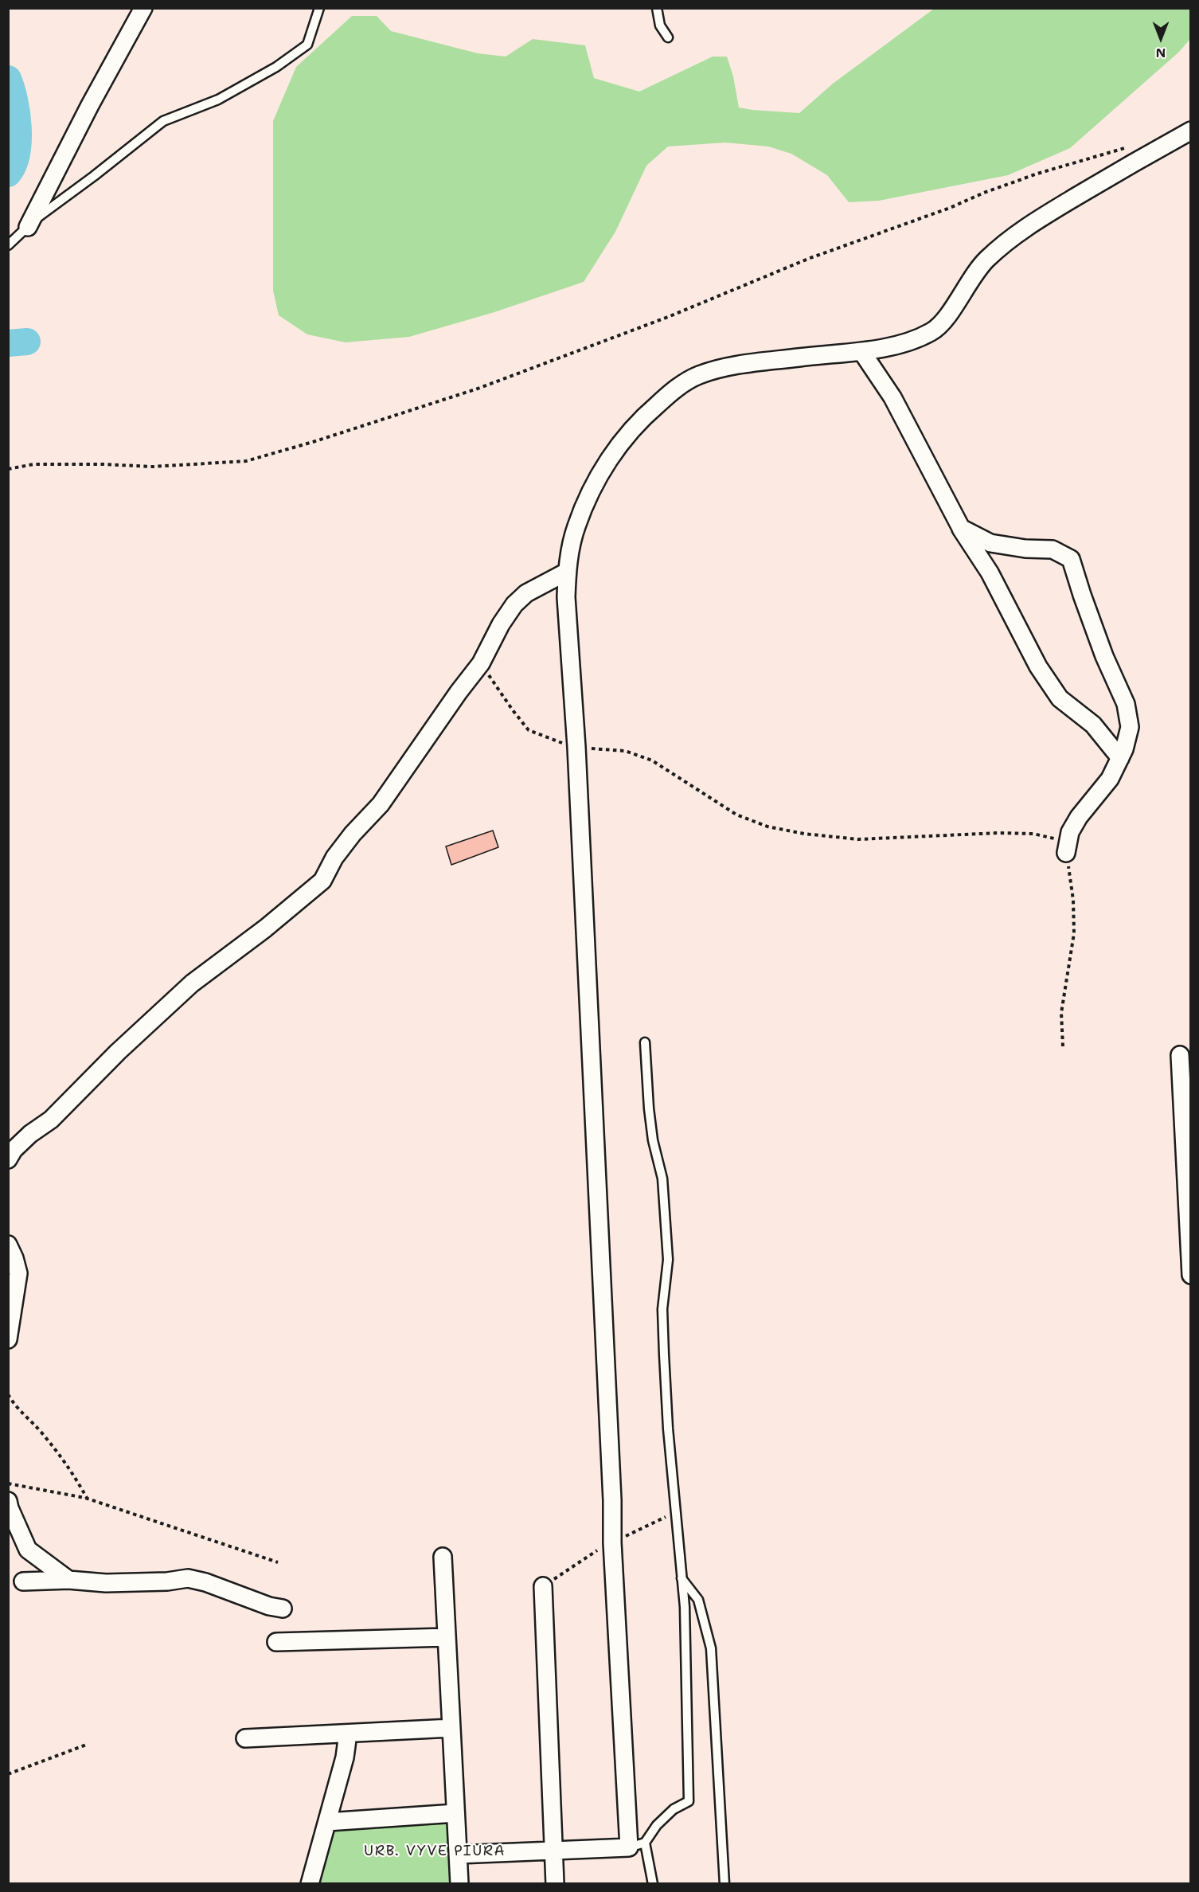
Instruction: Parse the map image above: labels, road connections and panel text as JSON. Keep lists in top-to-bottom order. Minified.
{"districts":["URB. VYVE PIURA"],"north":"bottom"}
